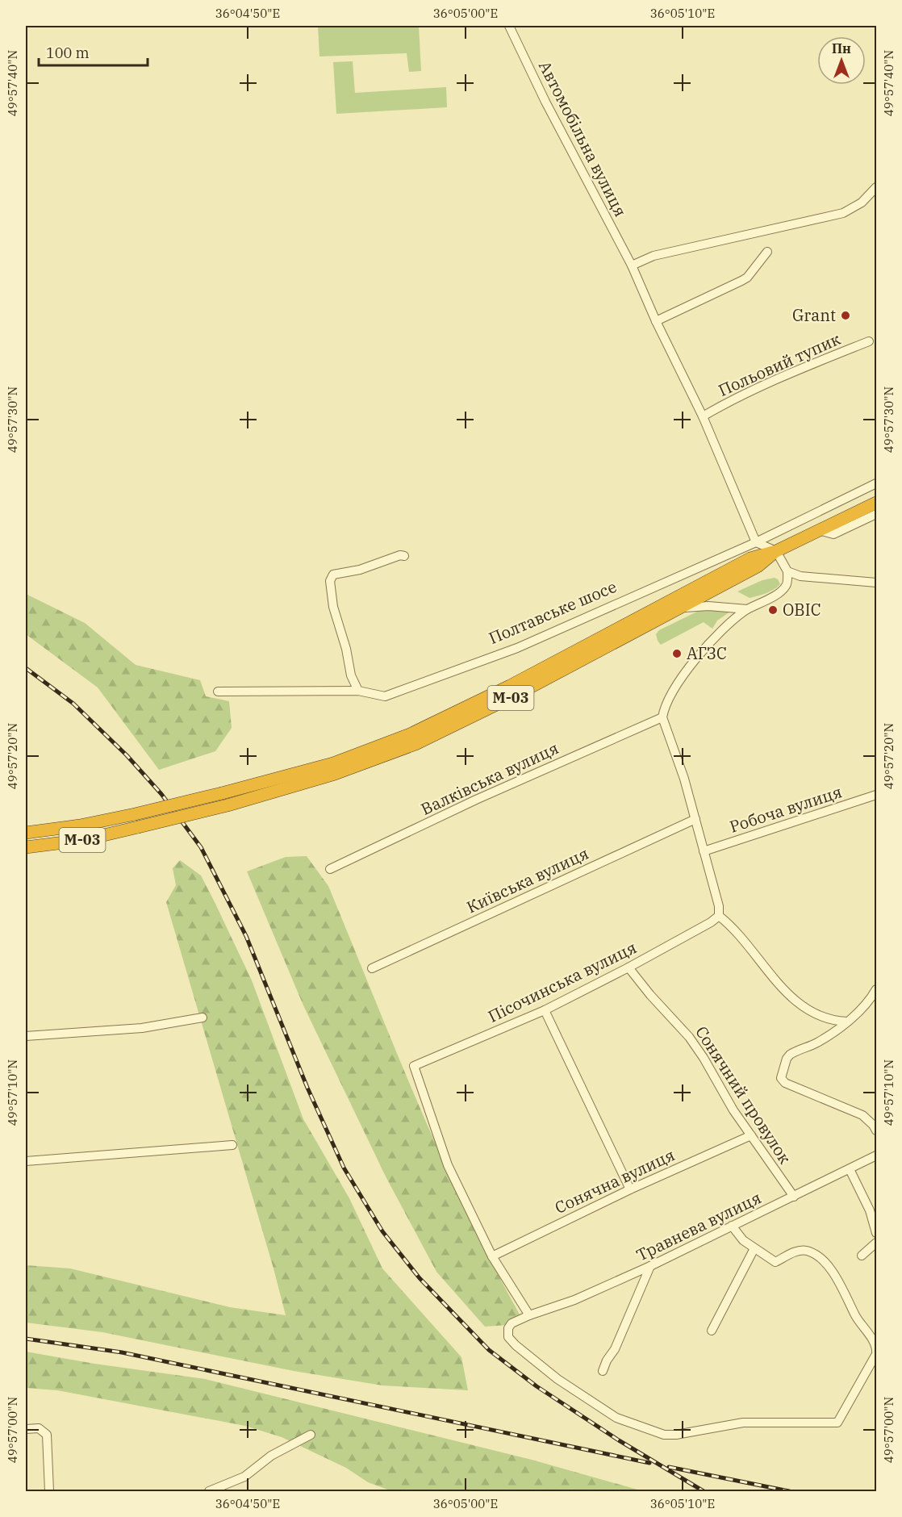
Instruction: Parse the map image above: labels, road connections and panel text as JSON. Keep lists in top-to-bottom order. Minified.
{"streets":{"highway":["М-03"],"street":["Автомобільна вулиця","Польовий тупик","Полтавське шосе","Валківська вулиця","Робоча вулиця","Київська вулиця","Пісочинська вулиця","Сонячний провулок","Сонячна вулиця","Травнева вулиця"]},"crossings":[["Автомобільна вулиця","Польовий тупик"],["Автомобільна вулиця","Полтавське шосе"],["Пісочинська вулиця","Сонячний провулок"],["Пісочинська вулиця","Сонячна вулиця"],["Сонячний провулок","Сонячна вулиця"],["Сонячний провулок","Травнева вулиця"]],"places":["Grant","ОВІС","АГЗС"],"scale_bar":"100 m","north":"top","coordinates":["36°04'50\"E","36°05'00\"E","36°05'10\"E","49°57'40\"N","49°57'30\"N","49°57'20\"N","49°57'10\"N","49°57'00\"N"]}
